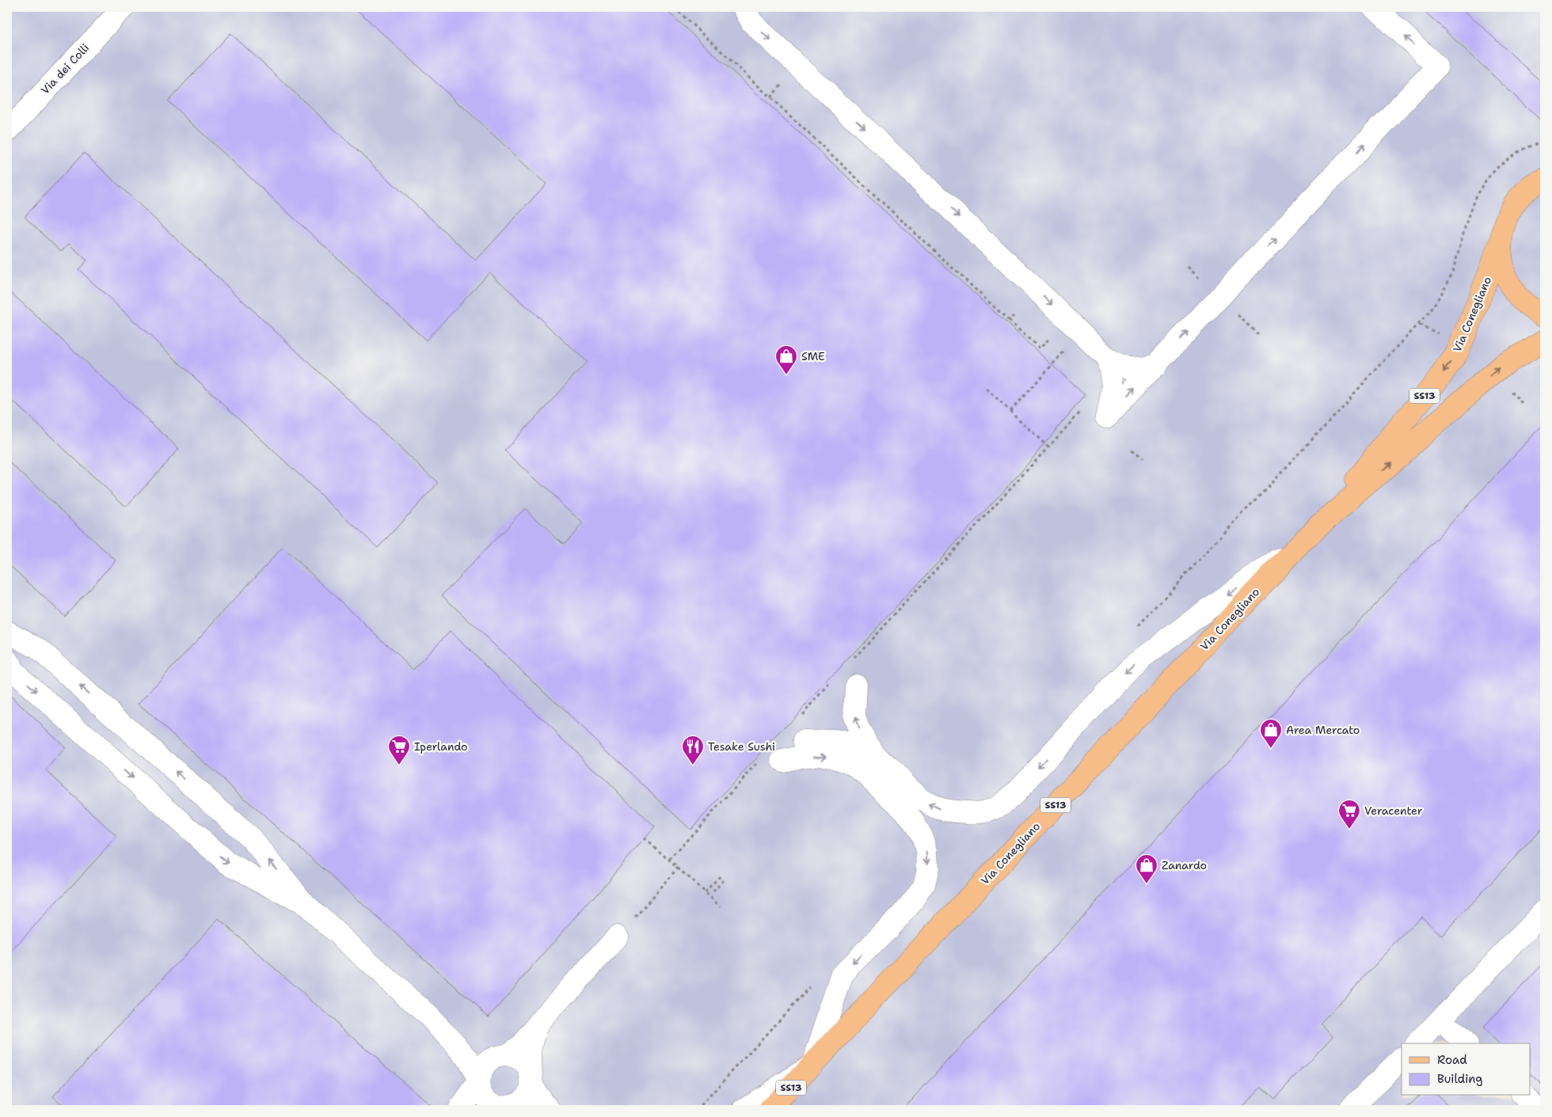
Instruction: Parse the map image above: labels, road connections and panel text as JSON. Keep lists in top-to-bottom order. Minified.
{"streets":{"main road":["Via Conegliano","SS13"],"street":["Via dei Colli"]},"places":{"shop":["SME","Area Mercato","Zanardo"],"supermarket":["Iperlando","Veracenter"],"restaurant":["Tesake Sushi"]},"legend":["Road","Building"]}
